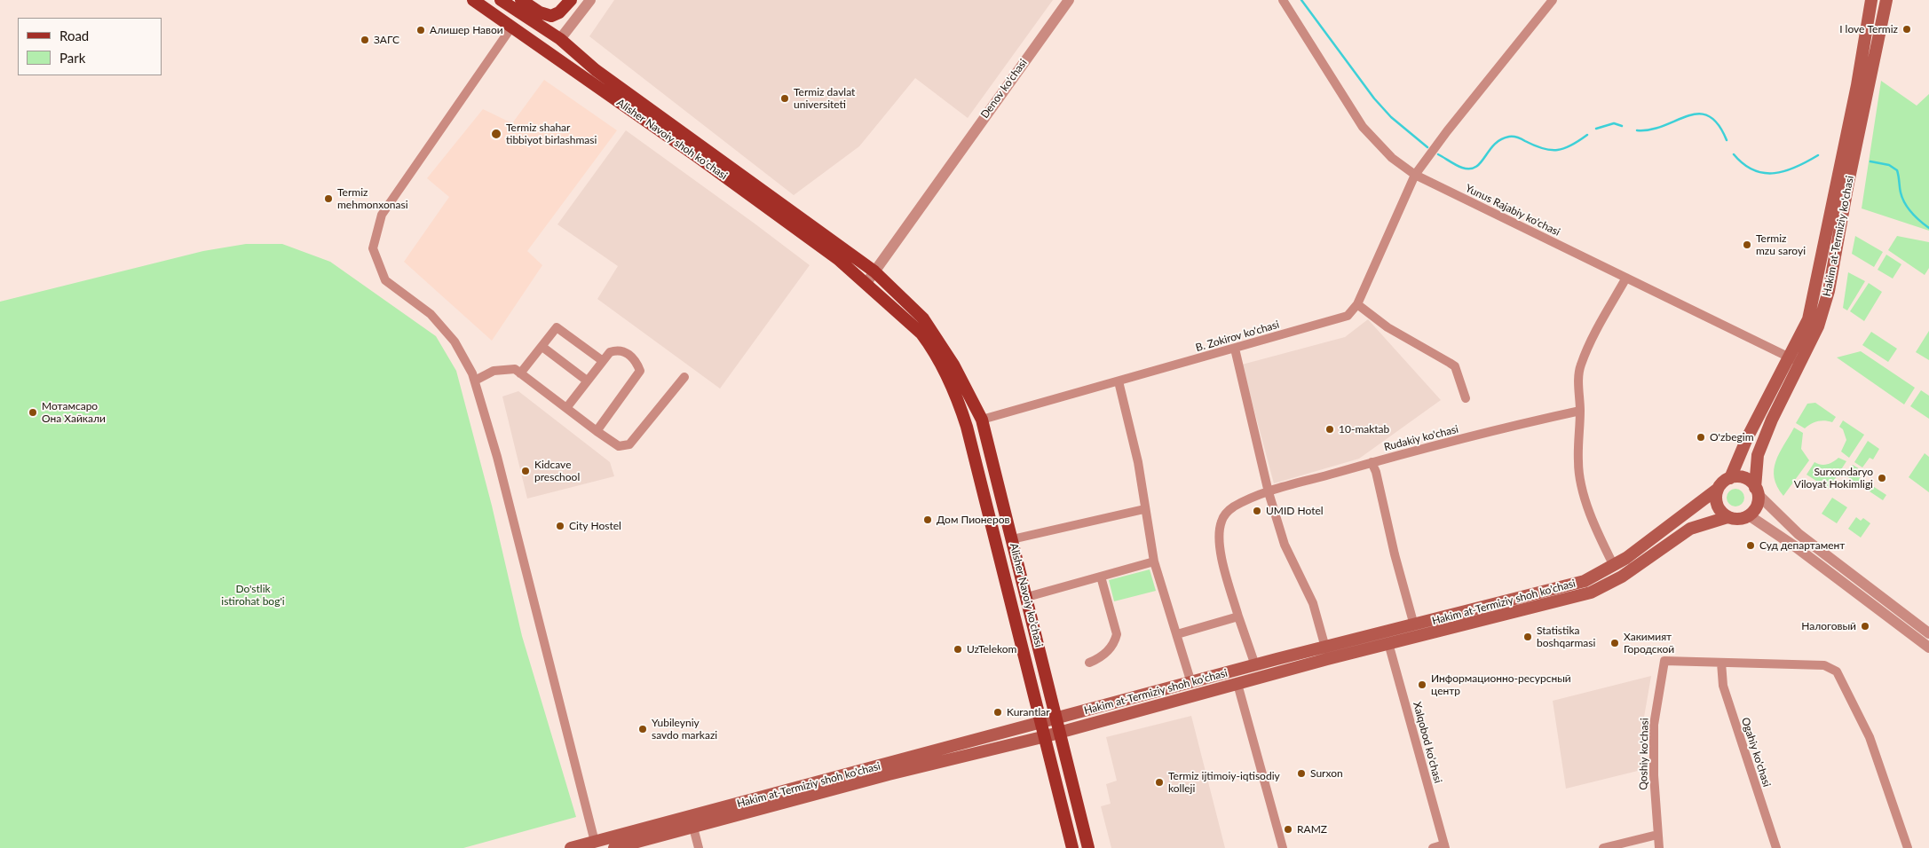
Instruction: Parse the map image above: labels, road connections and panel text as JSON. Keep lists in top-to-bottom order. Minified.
{"streets":{"main road":["Alisher Navoiy shoh ko'chasi","Hakim at-Termiziy ko'chasi","Alisher Navoiy ko’chasi","Hakim at-Termiziy shoh ko'chasi"],"street":["Denov ko'chasi","Yunus Rajabiy ko'chasi","B. Zokirov ko'chasi","Rudakiy ko'chasi","Xalqobod ko'chasi","Ogahiy ko'chasi","Qoshiy ko'chasi"]},"crossings":[["Denov ko'chasi","Alisher Navoiy shoh ko'chasi"],["Denov ko'chasi","Alisher Navoiy ko’chasi"],["Alisher Navoiy shoh ko'chasi","Alisher Navoiy ko’chasi"],["Yunus Rajabiy ko'chasi","Hakim at-Termiziy ko'chasi"],["Yunus Rajabiy ko'chasi","B. Zokirov ko'chasi"],["Hakim at-Termiziy ko'chasi","Hakim at-Termiziy shoh ko'chasi"],["B. Zokirov ko'chasi","Alisher Navoiy ko’chasi"],["Rudakiy ko'chasi","Hakim at-Termiziy shoh ko'chasi"],["Alisher Navoiy ko’chasi","Hakim at-Termiziy shoh ko'chasi"],["Hakim at-Termiziy shoh ko'chasi","Xalqobod ko'chasi"],["Ogahiy ko'chasi","Qoshiy ko'chasi"]],"parks":["Do'stlik istirohat bog'i"],"places":["I love Termiz","Алишер Навои","ЗАГС","Termiz davlat universiteti","Termiz shahar tibbiyot birlashmasi","Termiz mehmonxonasi","Termiz mzu saroyi","Мотамсаро Она Хайкали","10-maktab","O'zbegim","Kidcave preschool","Surxondaryo Viloyat Hokimligi","UMID Hotel","Дом Пионеров","City Hostel","Суд департамент","Налоговый","Statistika boshqarmasi","Хакимият Городской","UzTelekom","Информационно-ресурсный центр","Kurantlar","Yubileyniy savdo markazi","Surxon","Termiz ijtimoiy-iqtisodiy kolleji","RAMZ"],"legend":["Road","Park"]}
